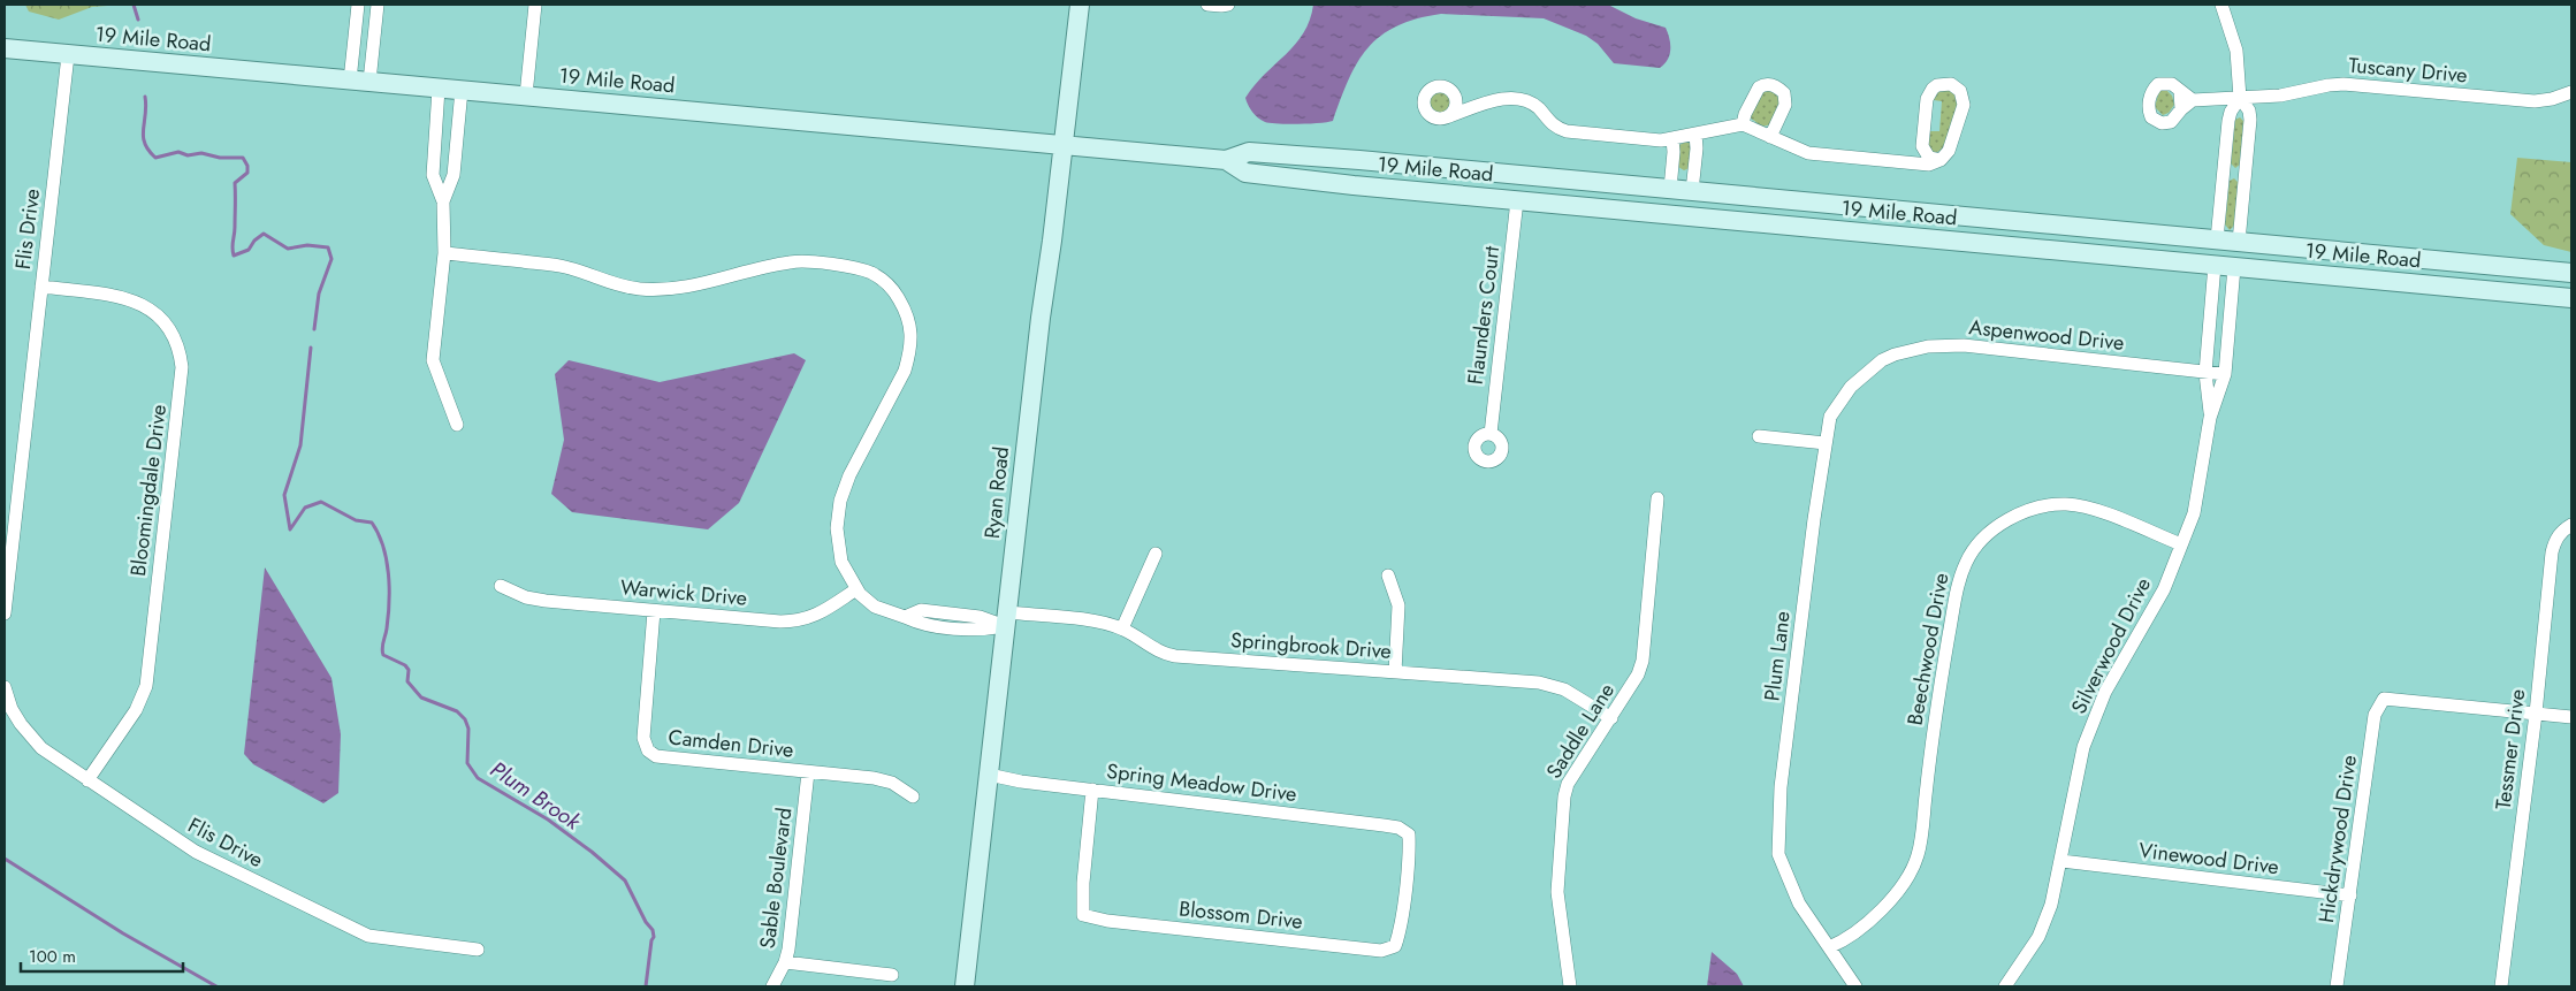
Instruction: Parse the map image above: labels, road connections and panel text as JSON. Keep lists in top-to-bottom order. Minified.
{"streets":{"main road":["19 Mile Road","Ryan Road"],"street":["Tuscany Drive","Flis Drive","Flaunders Court","Aspenwood Drive","Bloomingdale Drive","Warwick Drive","Springbrook Drive","Silverwood Drive","Beechwood Drive","Plum Lane","Saddle Lane","Camden Drive","Tessmer Drive","Spring Meadow Drive","Hickdrywood Drive","Vinewood Drive","Sable Boulevard","Blossom Drive"]},"crossings":[["19 Mile Road","Flis Drive"],["19 Mile Road","Flaunders Court"],["19 Mile Road","Ryan Road"],["19 Mile Road","Silverwood Drive"],["Flis Drive","Bloomingdale Drive"],["Aspenwood Drive","Silverwood Drive"],["Aspenwood Drive","Plum Lane"],["Ryan Road","Springbrook Drive"],["Ryan Road","Spring Meadow Drive"],["Warwick Drive","Springbrook Drive"],["Warwick Drive","Camden Drive"],["Springbrook Drive","Saddle Lane"],["Silverwood Drive","Beechwood Drive"],["Silverwood Drive","Vinewood Drive"],["Beechwood Drive","Plum Lane"],["Camden Drive","Sable Boulevard"],["Tessmer Drive","Hickdrywood Drive"],["Spring Meadow Drive","Blossom Drive"],["Hickdrywood Drive","Vinewood Drive"]],"water":["Plum Brook"],"scale_bar":"100 m"}
